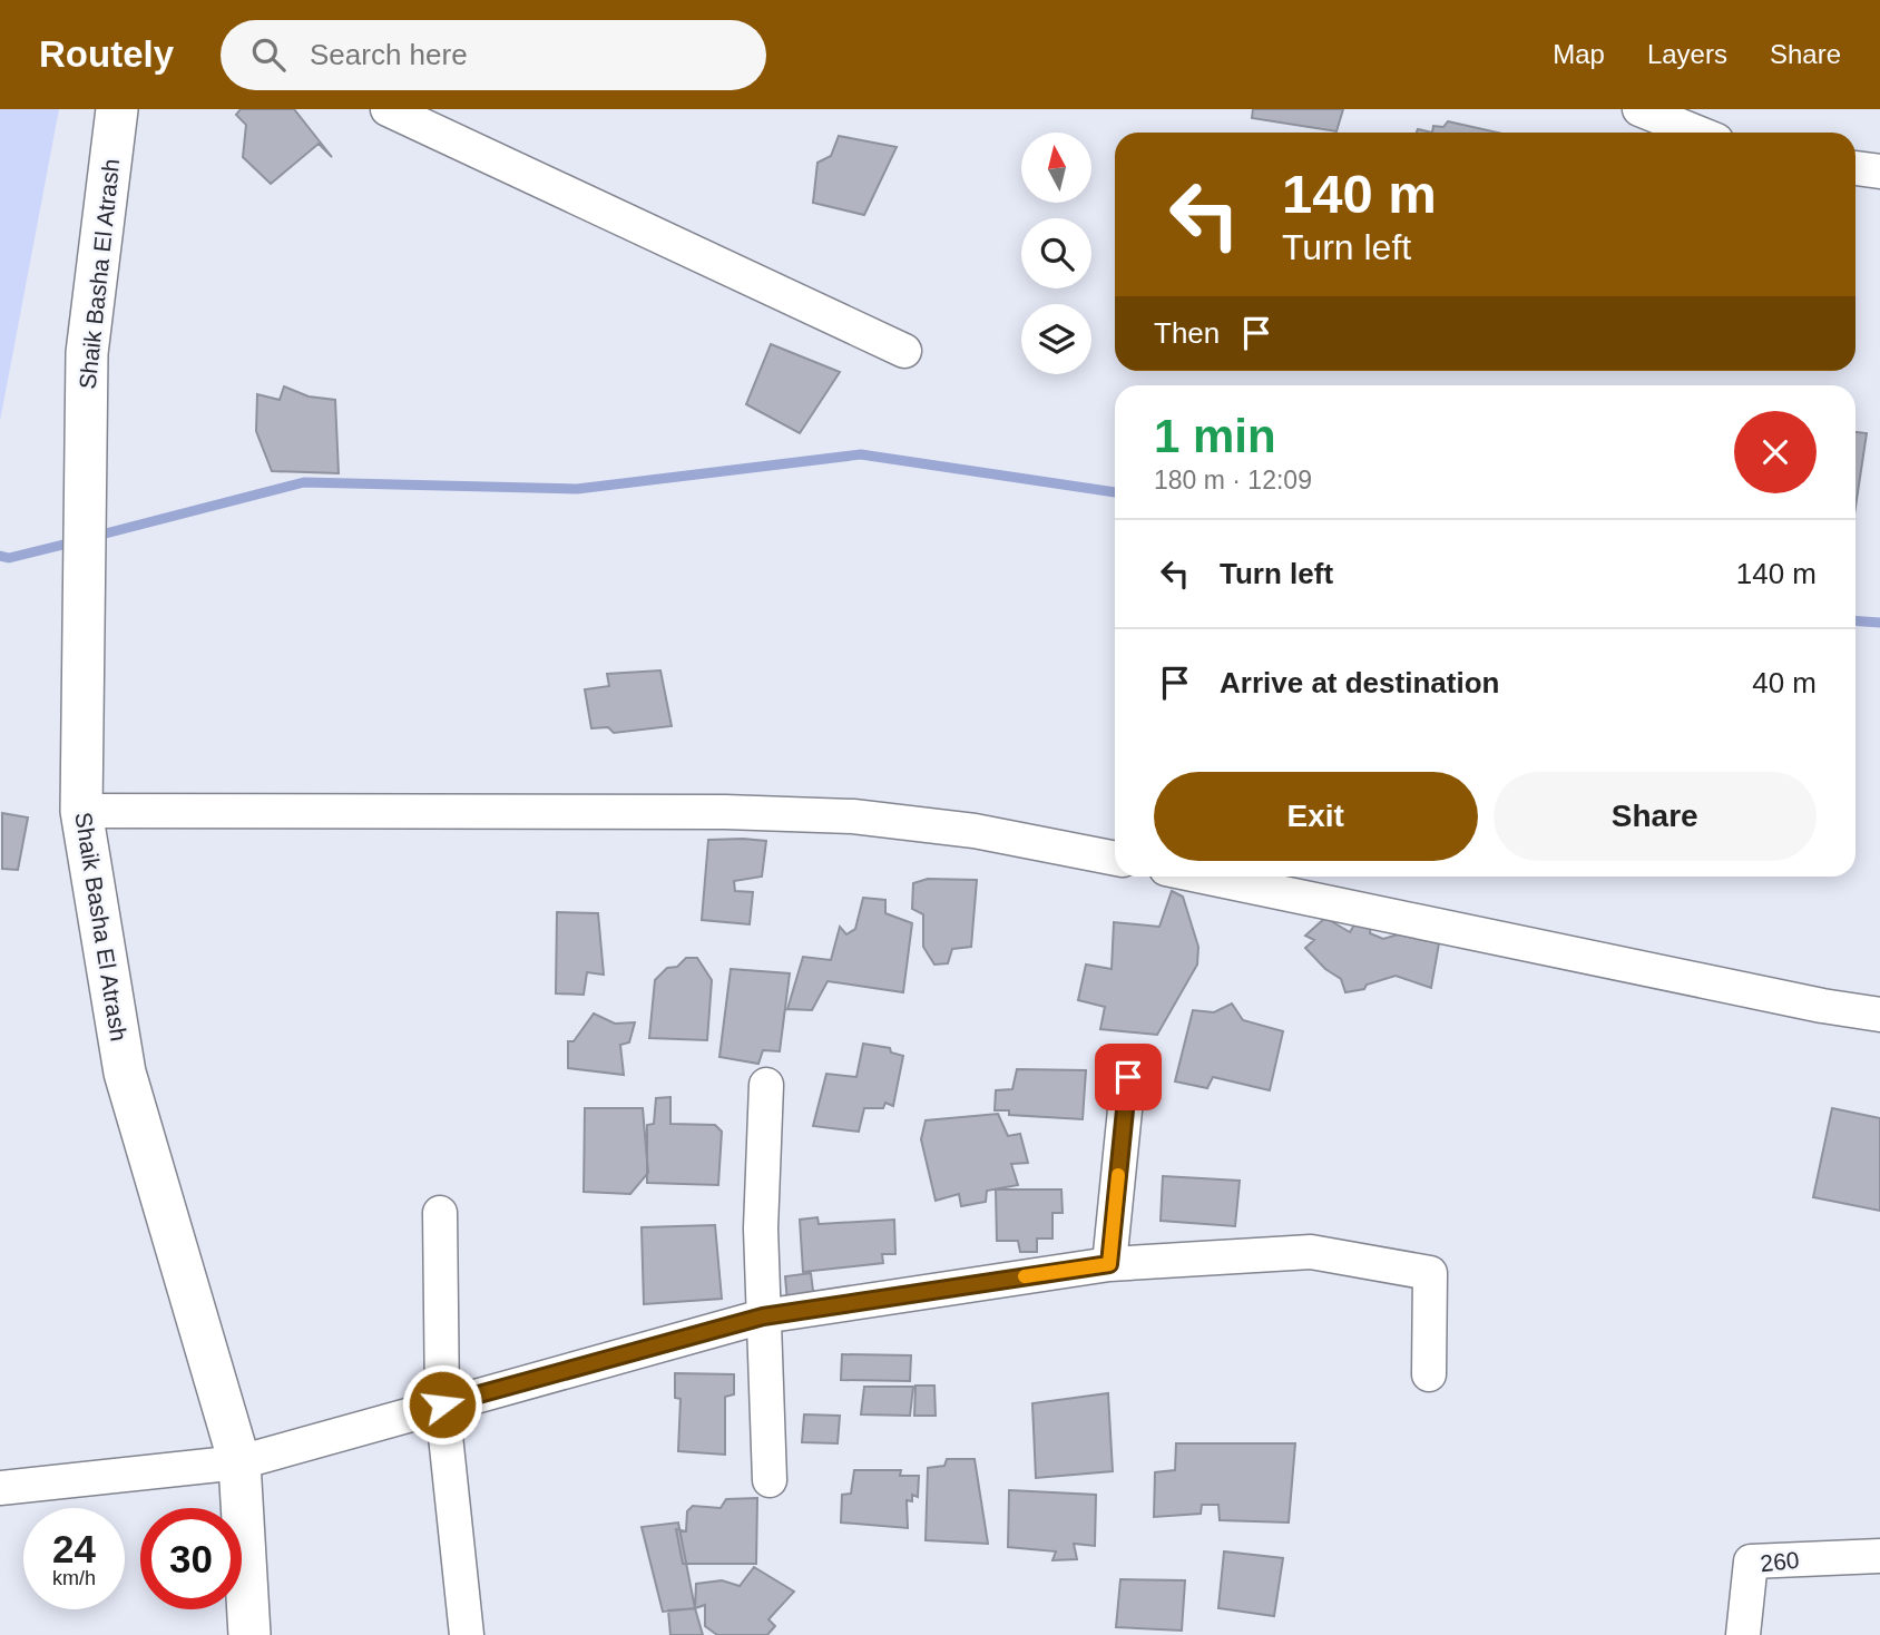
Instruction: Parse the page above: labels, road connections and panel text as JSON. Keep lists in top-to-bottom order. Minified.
{"streets":{"main road":["Shaik Basha El Atrash"],"street":["260"]},"north":"top","page":{"header":"Routely","search":"Search here","nav":["Map","Layers","Share"],"turn":["140 m","Turn left"],"then":"Then","heading":["1 min","180 m · 12:09"],"list":[{"name":"Turn left","value":"140 m"},{"name":"Arrive at destination","value":"40 m"}],"buttons":["Exit","Share"],"speed":"24 km/h","limit":"30"}}
